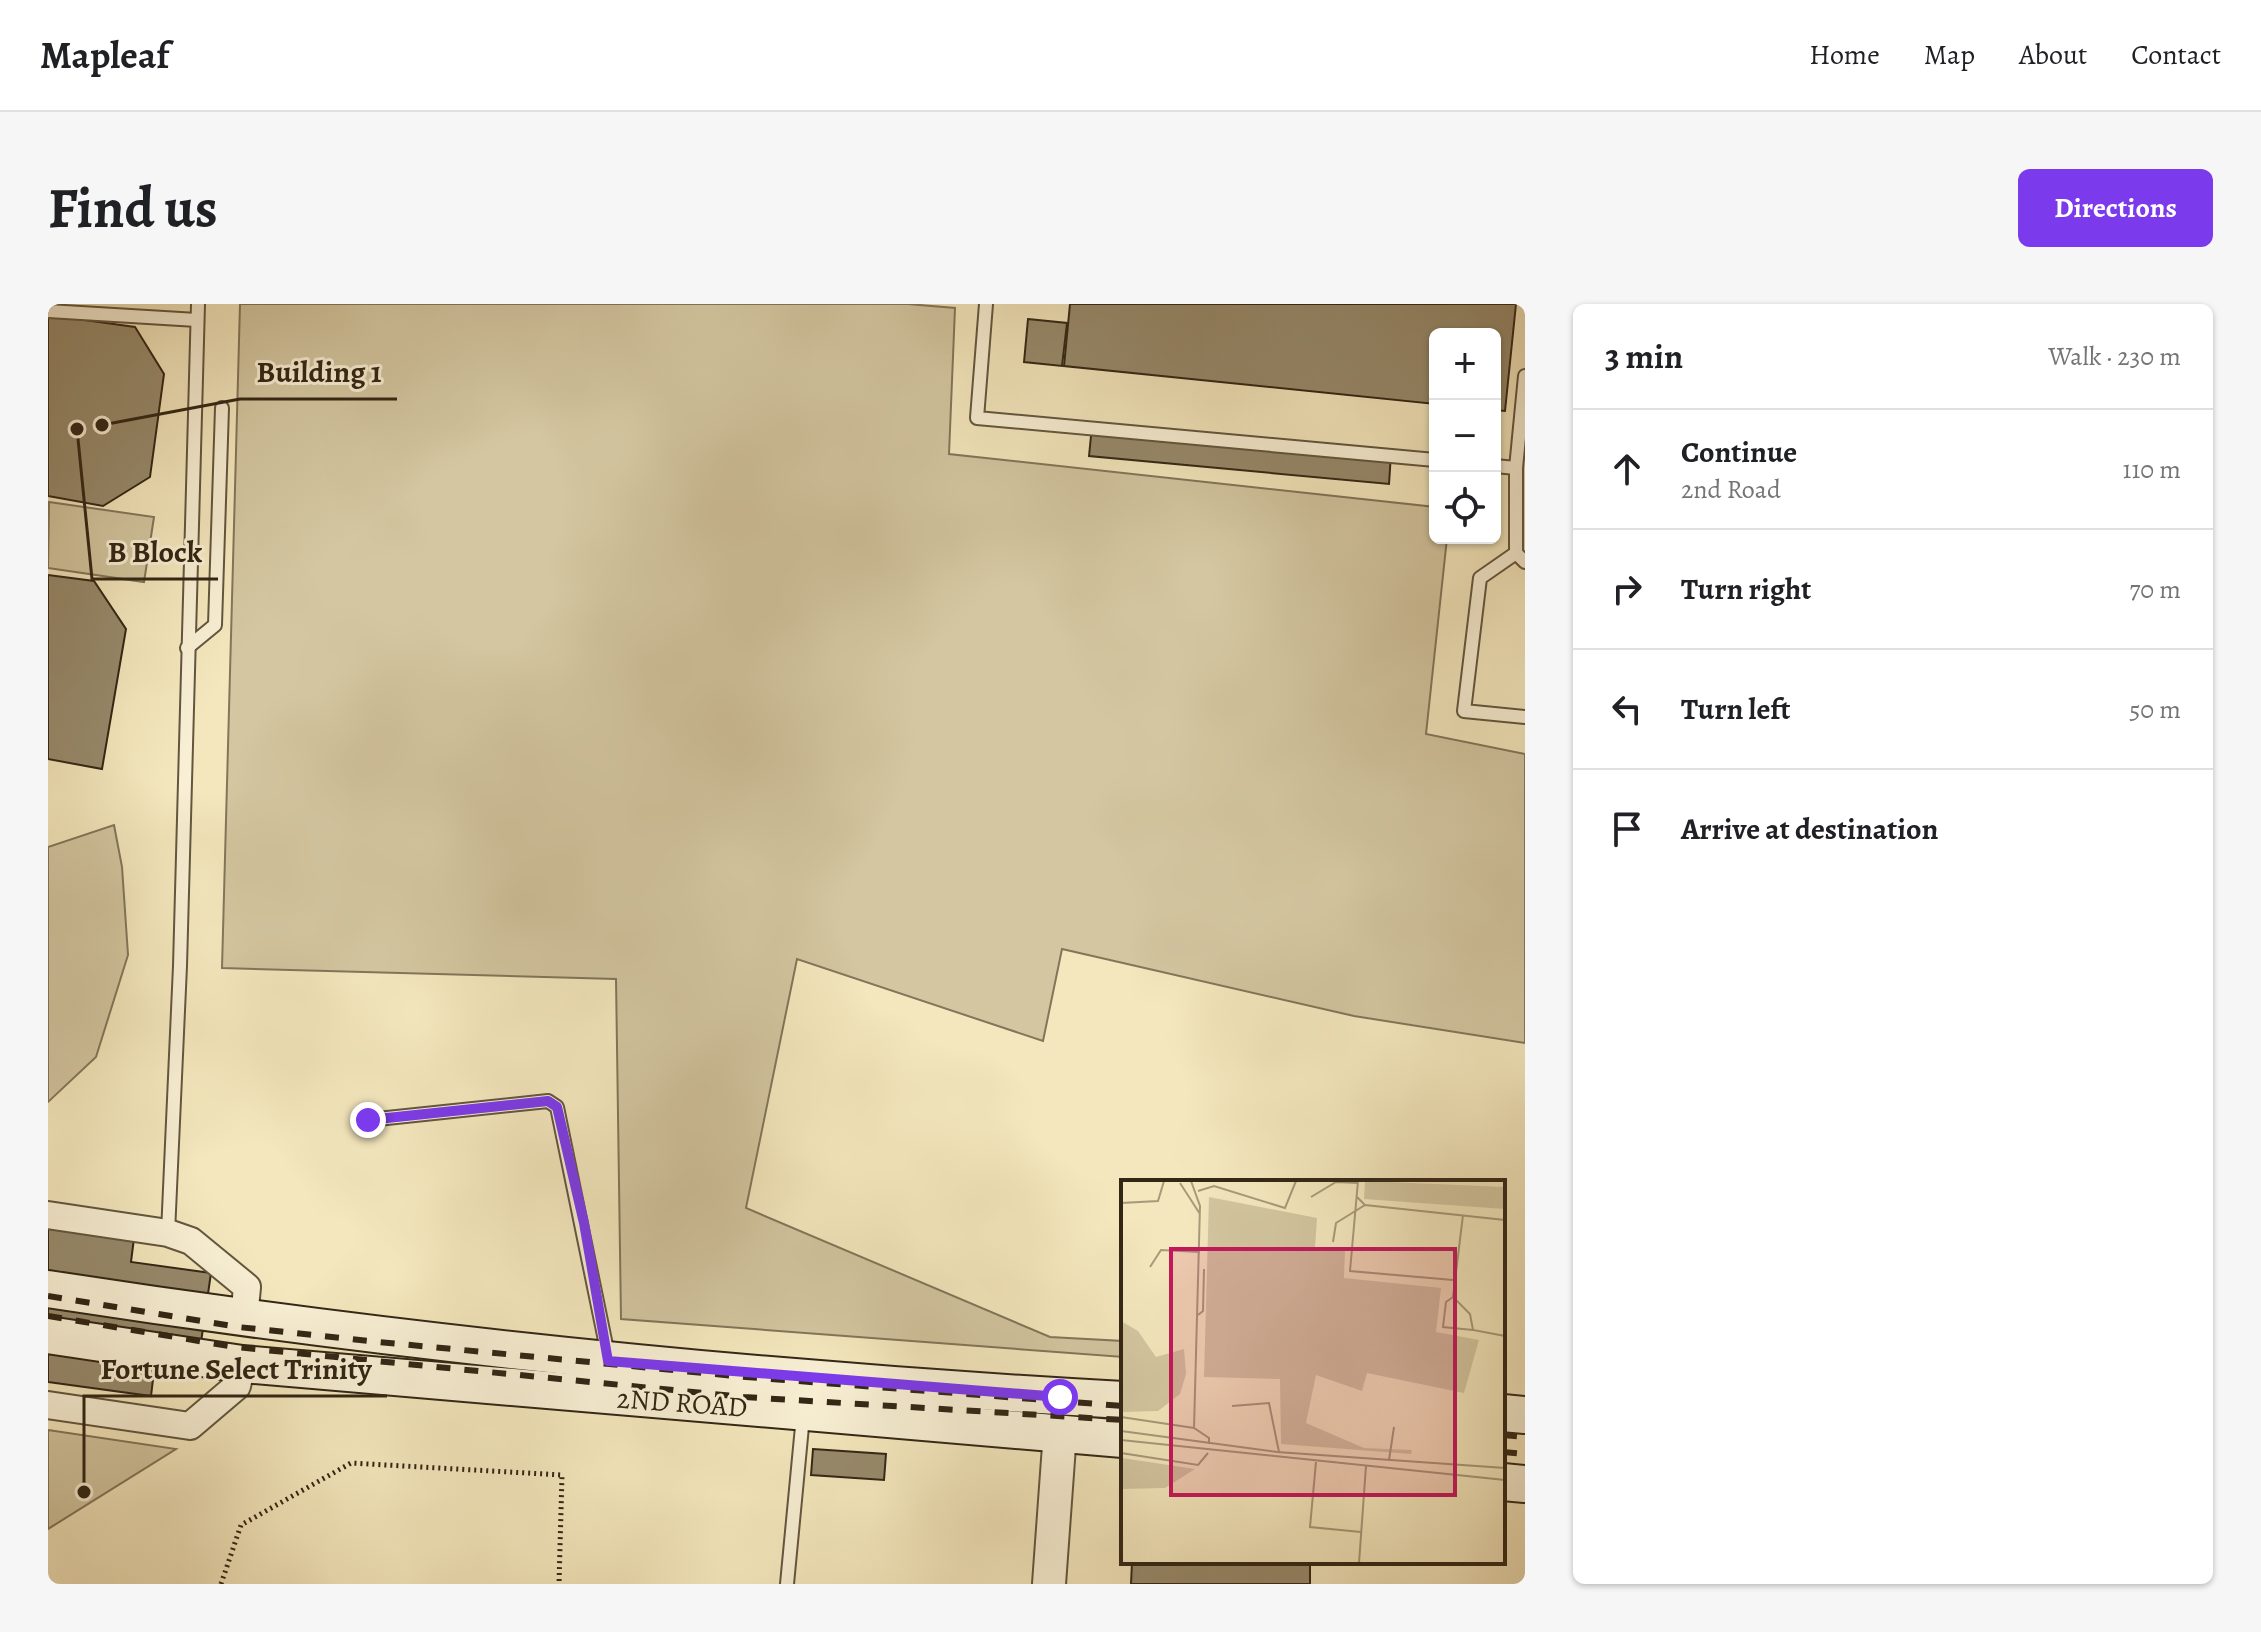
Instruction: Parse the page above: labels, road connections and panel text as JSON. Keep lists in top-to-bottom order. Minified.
{"streets":{"main road":["2ND ROAD"]},"places":["Building 1","B Block","Fortune Select Trinity"],"page":{"header":"Mapleaf","nav":["Home","Map","About","Contact"],"buttons":"Directions","title":"Find us","heading":["3 min","Walk · 230 m"],"map_buttons":["+","−"],"list":[["Continue","2nd Road","110 m"],["Turn right","70 m"],["Turn left","50 m"],"Arrive at destination"]}}
